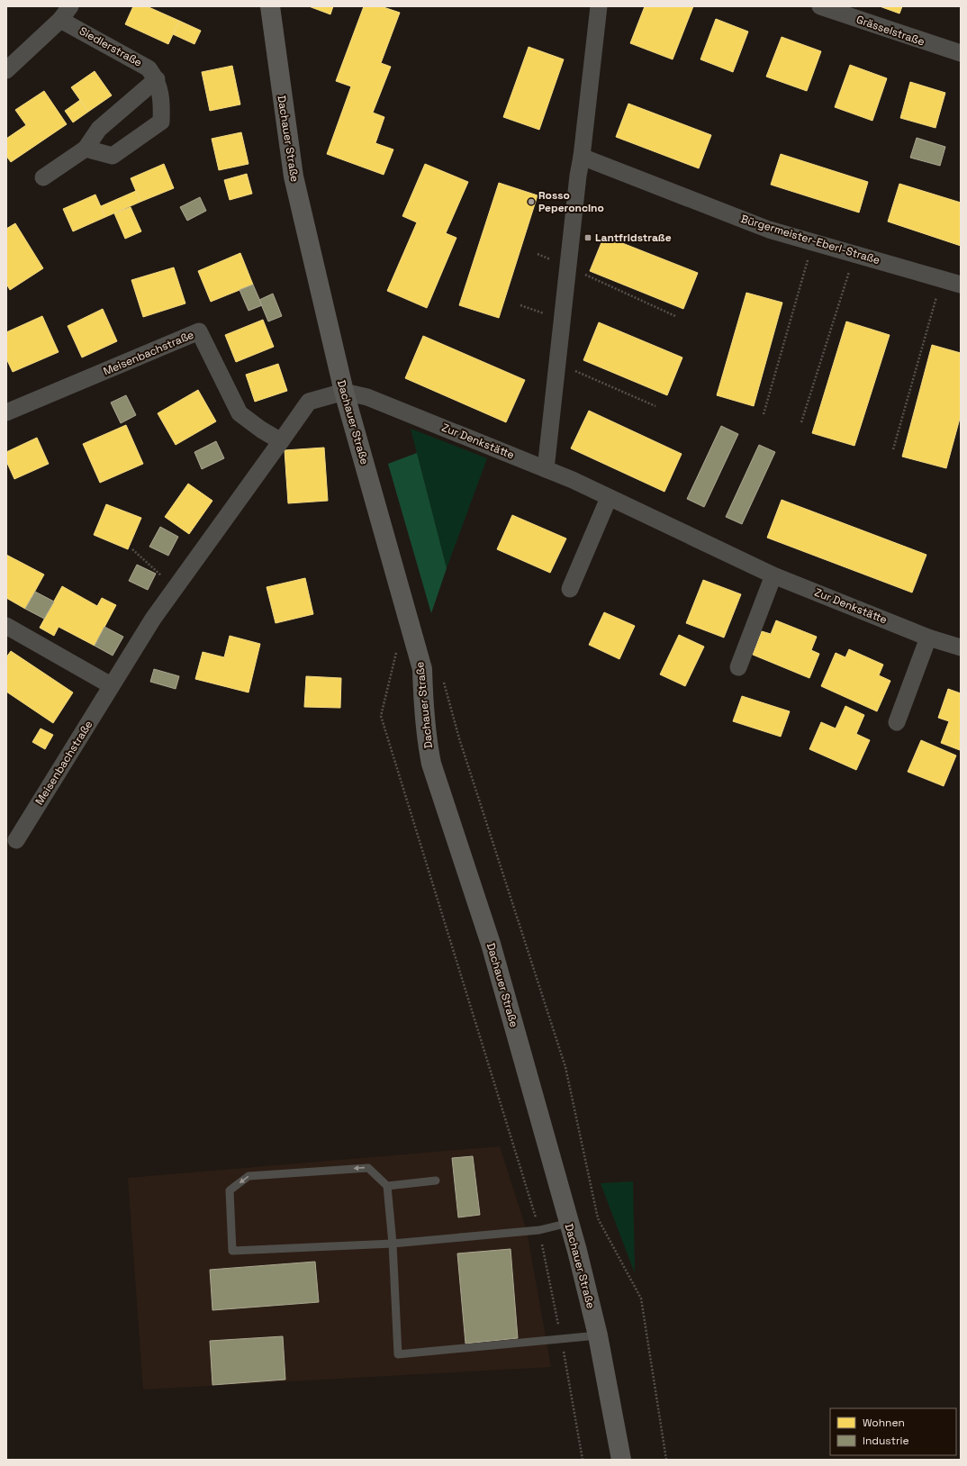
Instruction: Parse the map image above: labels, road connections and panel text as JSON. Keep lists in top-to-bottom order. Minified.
{"streets":{"street":["Grässelstraße","Siedlerstraße","Dachauer Straße","Bürgermeister-Eberl-Straße","Meisenbachstraße","Zur Denkstätte"]},"crossings":[["Dachauer Straße","Meisenbachstraße"],["Dachauer Straße","Zur Denkstätte"],["Meisenbachstraße","Zur Denkstätte"]],"places":{"other":["Rosso Peperoncino"],"transit":["Lantfridstraße"]},"legend":["Wohnen","Industrie"]}
